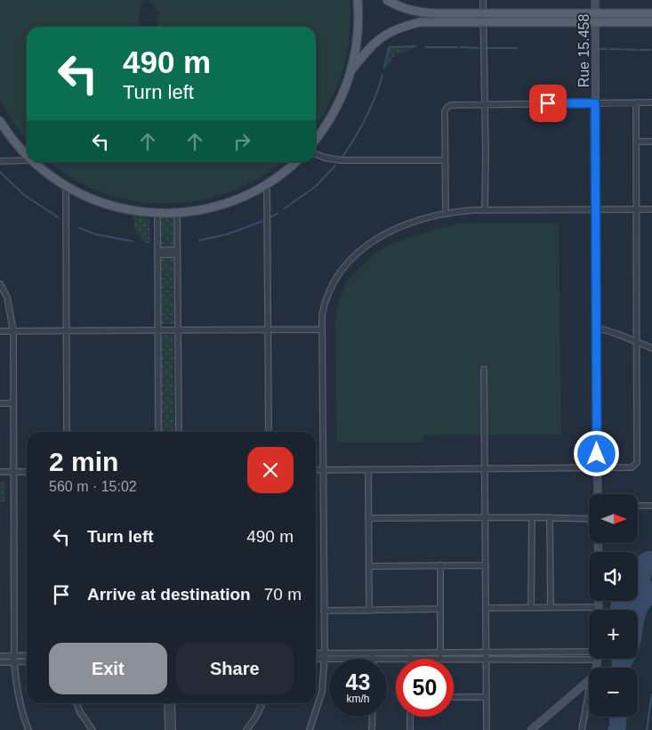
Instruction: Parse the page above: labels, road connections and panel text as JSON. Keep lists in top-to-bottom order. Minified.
{"streets":{"main road":["Rue 15.458"]},"north":"right","page":{"turn":["490 m","Turn left"],"heading":["2 min","560 m · 15:02"],"map_buttons":["+","−"],"list":[{"name":"Turn left","value":"490 m"},{"name":"Arrive at destination","value":"70 m"}],"buttons":["Exit","Share"],"speed":"43 km/h","limit":"50"}}
